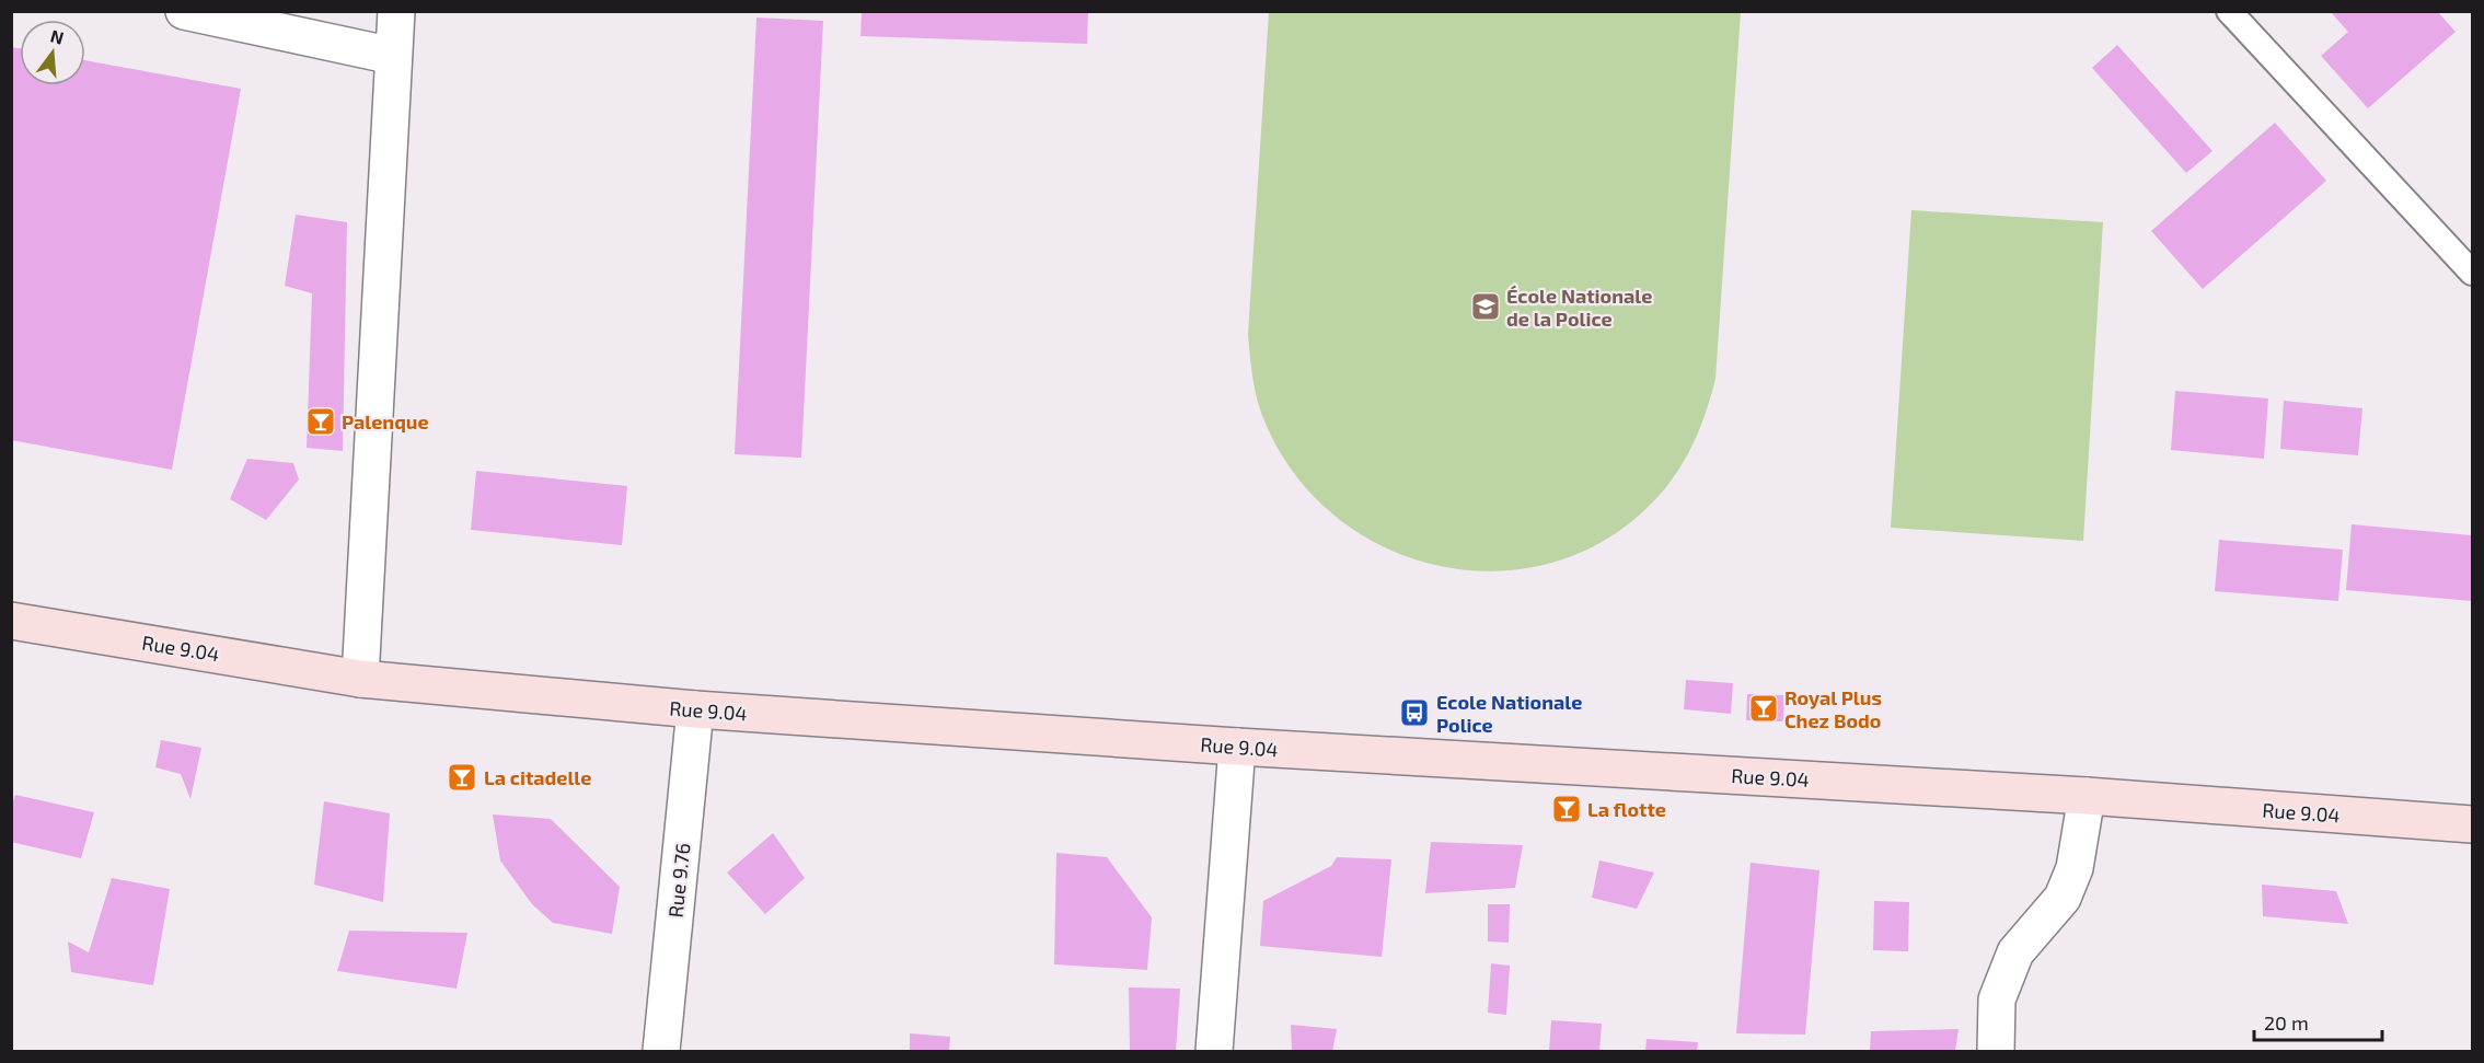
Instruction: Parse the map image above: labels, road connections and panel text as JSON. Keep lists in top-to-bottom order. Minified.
{"streets":{"main road":["Rue 9.04"],"street":["Rue 9.76"]},"crossings":[["Rue 9.04","Rue 9.76"]],"places":{"school or university":["École Nationale de la Police"],"bar":["Palenque","Royal Plus Chez Bodo","La citadelle","La flotte"],"bus stop":["Ecole Nationale Police"]},"scale_bar":"20 m","north":"top"}
